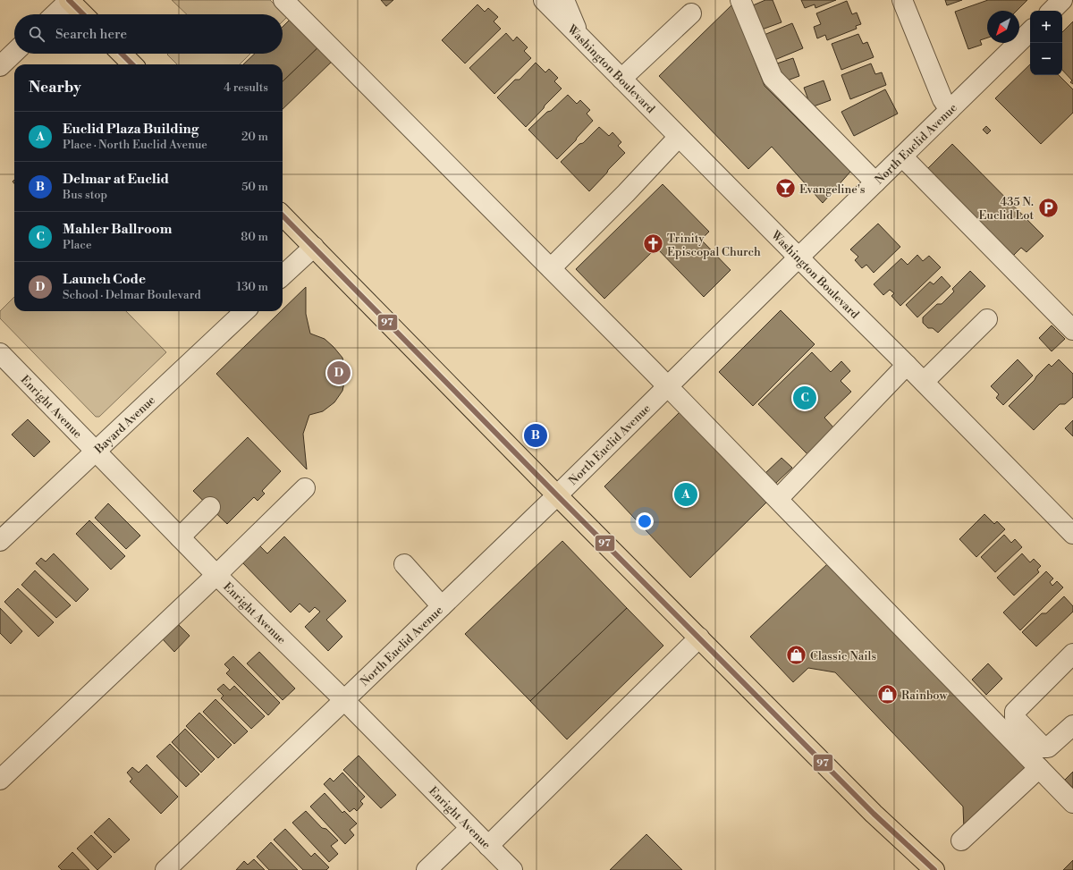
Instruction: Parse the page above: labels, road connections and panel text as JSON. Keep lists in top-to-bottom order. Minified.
{"streets":{"street":["Washington Boulevard","North Euclid Avenue","Enright Avenue","Bayard Avenue"]},"crossings":[["Washington Boulevard","North Euclid Avenue"],["North Euclid Avenue","Enright Avenue"],["Enright Avenue","Bayard Avenue"]],"places":{"bar":["Evangeline's"],"parking":["435 N. Euclid Lot"],"church":["Trinity Episcopal Church"],"shop":["Classic Nails","Rainbow"]},"lines":["transit line 97"],"north":"bottom left","page":{"map_buttons":["+","−"],"search":"Search here","heading":["Nearby","4 results"],"list":[{"mark":"A","name":"Euclid Plaza Building","note":"Place · North Euclid Avenue","value":"20 m"},{"mark":"B","name":"Delmar at Euclid","note":"Bus stop","value":"50 m"},{"mark":"C","name":"Mahler Ballroom","note":"Place","value":"80 m"},{"mark":"D","name":"Launch Code","note":"School · Delmar Boulevard","value":"130 m"}],"pins":["D","C","B","A"]}}
